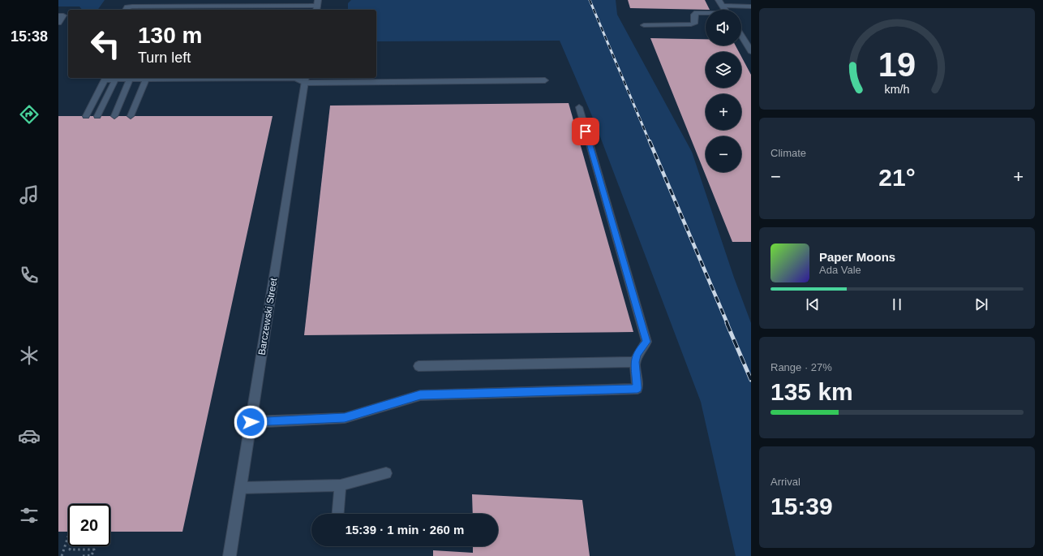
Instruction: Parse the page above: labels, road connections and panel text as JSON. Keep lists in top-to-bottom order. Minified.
{"streets":{"street":["Barczewski Street"]},"page":{"tabs":"15:38","map_buttons":["+","−"],"turn":["130 m","Turn left"],"tile":["Climate",["Range · 27%","135 km"],["Arrival","15:39"]],"heat":["−","21°","+"],"song":["Paper Moons","Ada Vale"],"limit":"20","trip":"15:39 · 1 min · 260 m","gauge":["19","km/h"]}}
